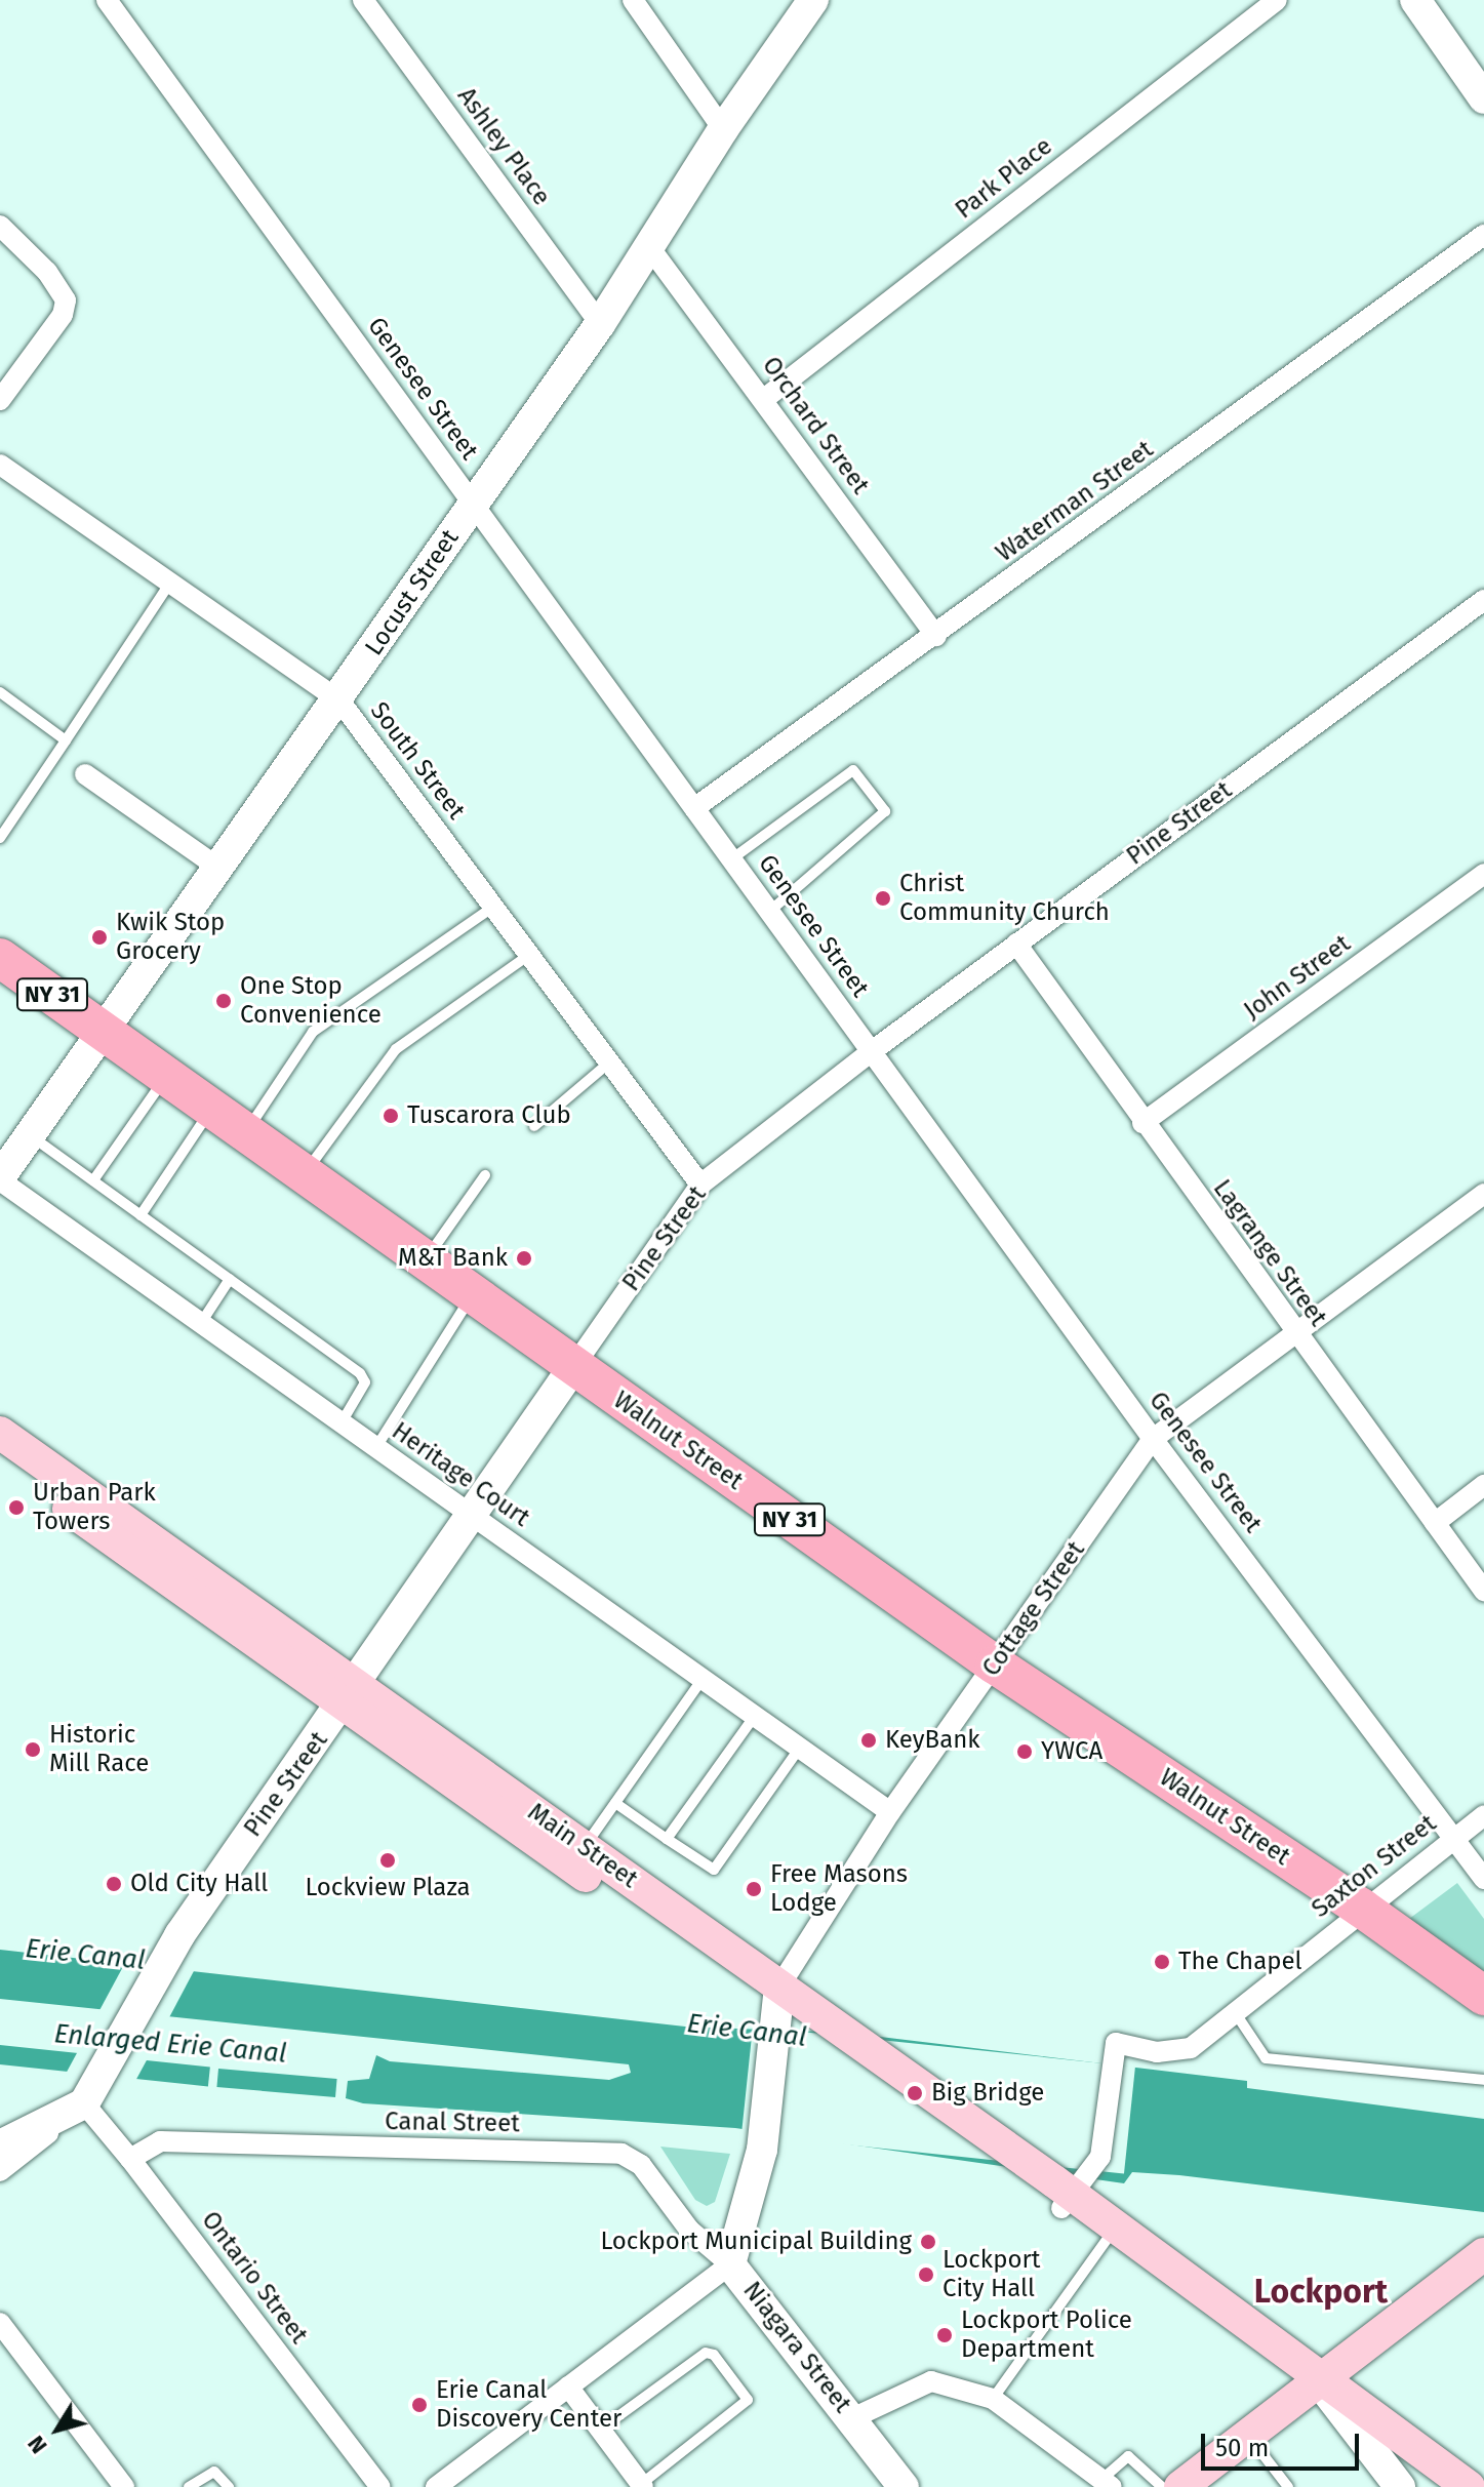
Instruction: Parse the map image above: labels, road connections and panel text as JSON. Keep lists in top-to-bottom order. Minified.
{"streets":{"highway":["NY 31","Walnut Street"],"main road":["Main Street"],"street":["Ashley Place","Park Place","Genesee Street","Orchard Street","Waterman Street","Locust Street","South Street","Pine Street","John Street","Lagrange Street","Heritage Court","Cottage Street","Saxton Street","Canal Street","Ontario Street","Niagara Street"]},"crossings":[["Ashley Place","Locust Street"],["Park Place","Orchard Street"],["Genesee Street","Waterman Street"],["Genesee Street","Locust Street"],["Genesee Street","Pine Street"],["Genesee Street","Cottage Street"],["Genesee Street","Saxton Street"],["Orchard Street","Waterman Street"],["Orchard Street","Locust Street"],["Locust Street","South Street"],["Locust Street","Walnut Street"],["Locust Street","Heritage Court"],["South Street","Pine Street"],["Pine Street","Lagrange Street"],["Pine Street","Walnut Street"],["Pine Street","Heritage Court"],["Pine Street","Main Street"],["Pine Street","Ontario Street"],["John Street","Lagrange Street"],["Lagrange Street","Cottage Street"],["Walnut Street","Cottage Street"],["Walnut Street","Saxton Street"],["Heritage Court","Cottage Street"],["Cottage Street","Main Street"],["Cottage Street","Niagara Street"],["Main Street","Saxton Street"],["Canal Street","Ontario Street"],["Canal Street","Niagara Street"]],"districts":["Lockport"],"water":["Erie Canal","Enlarged Erie Canal"],"places":["Christ Community Church","Kwik Stop Grocery","One Stop Convenience","Tuscarora Club","M&T Bank","Urban Park Towers","KeyBank","Historic Mill Race","YWCA","Lockview Plaza","Old City Hall","Free Masons Lodge","The Chapel","Big Bridge","Lockport Municipal Building","Lockport City Hall","Lockport Police Department","Erie Canal Discovery Center"],"scale_bar":"50 m","north":"bottom left"}
